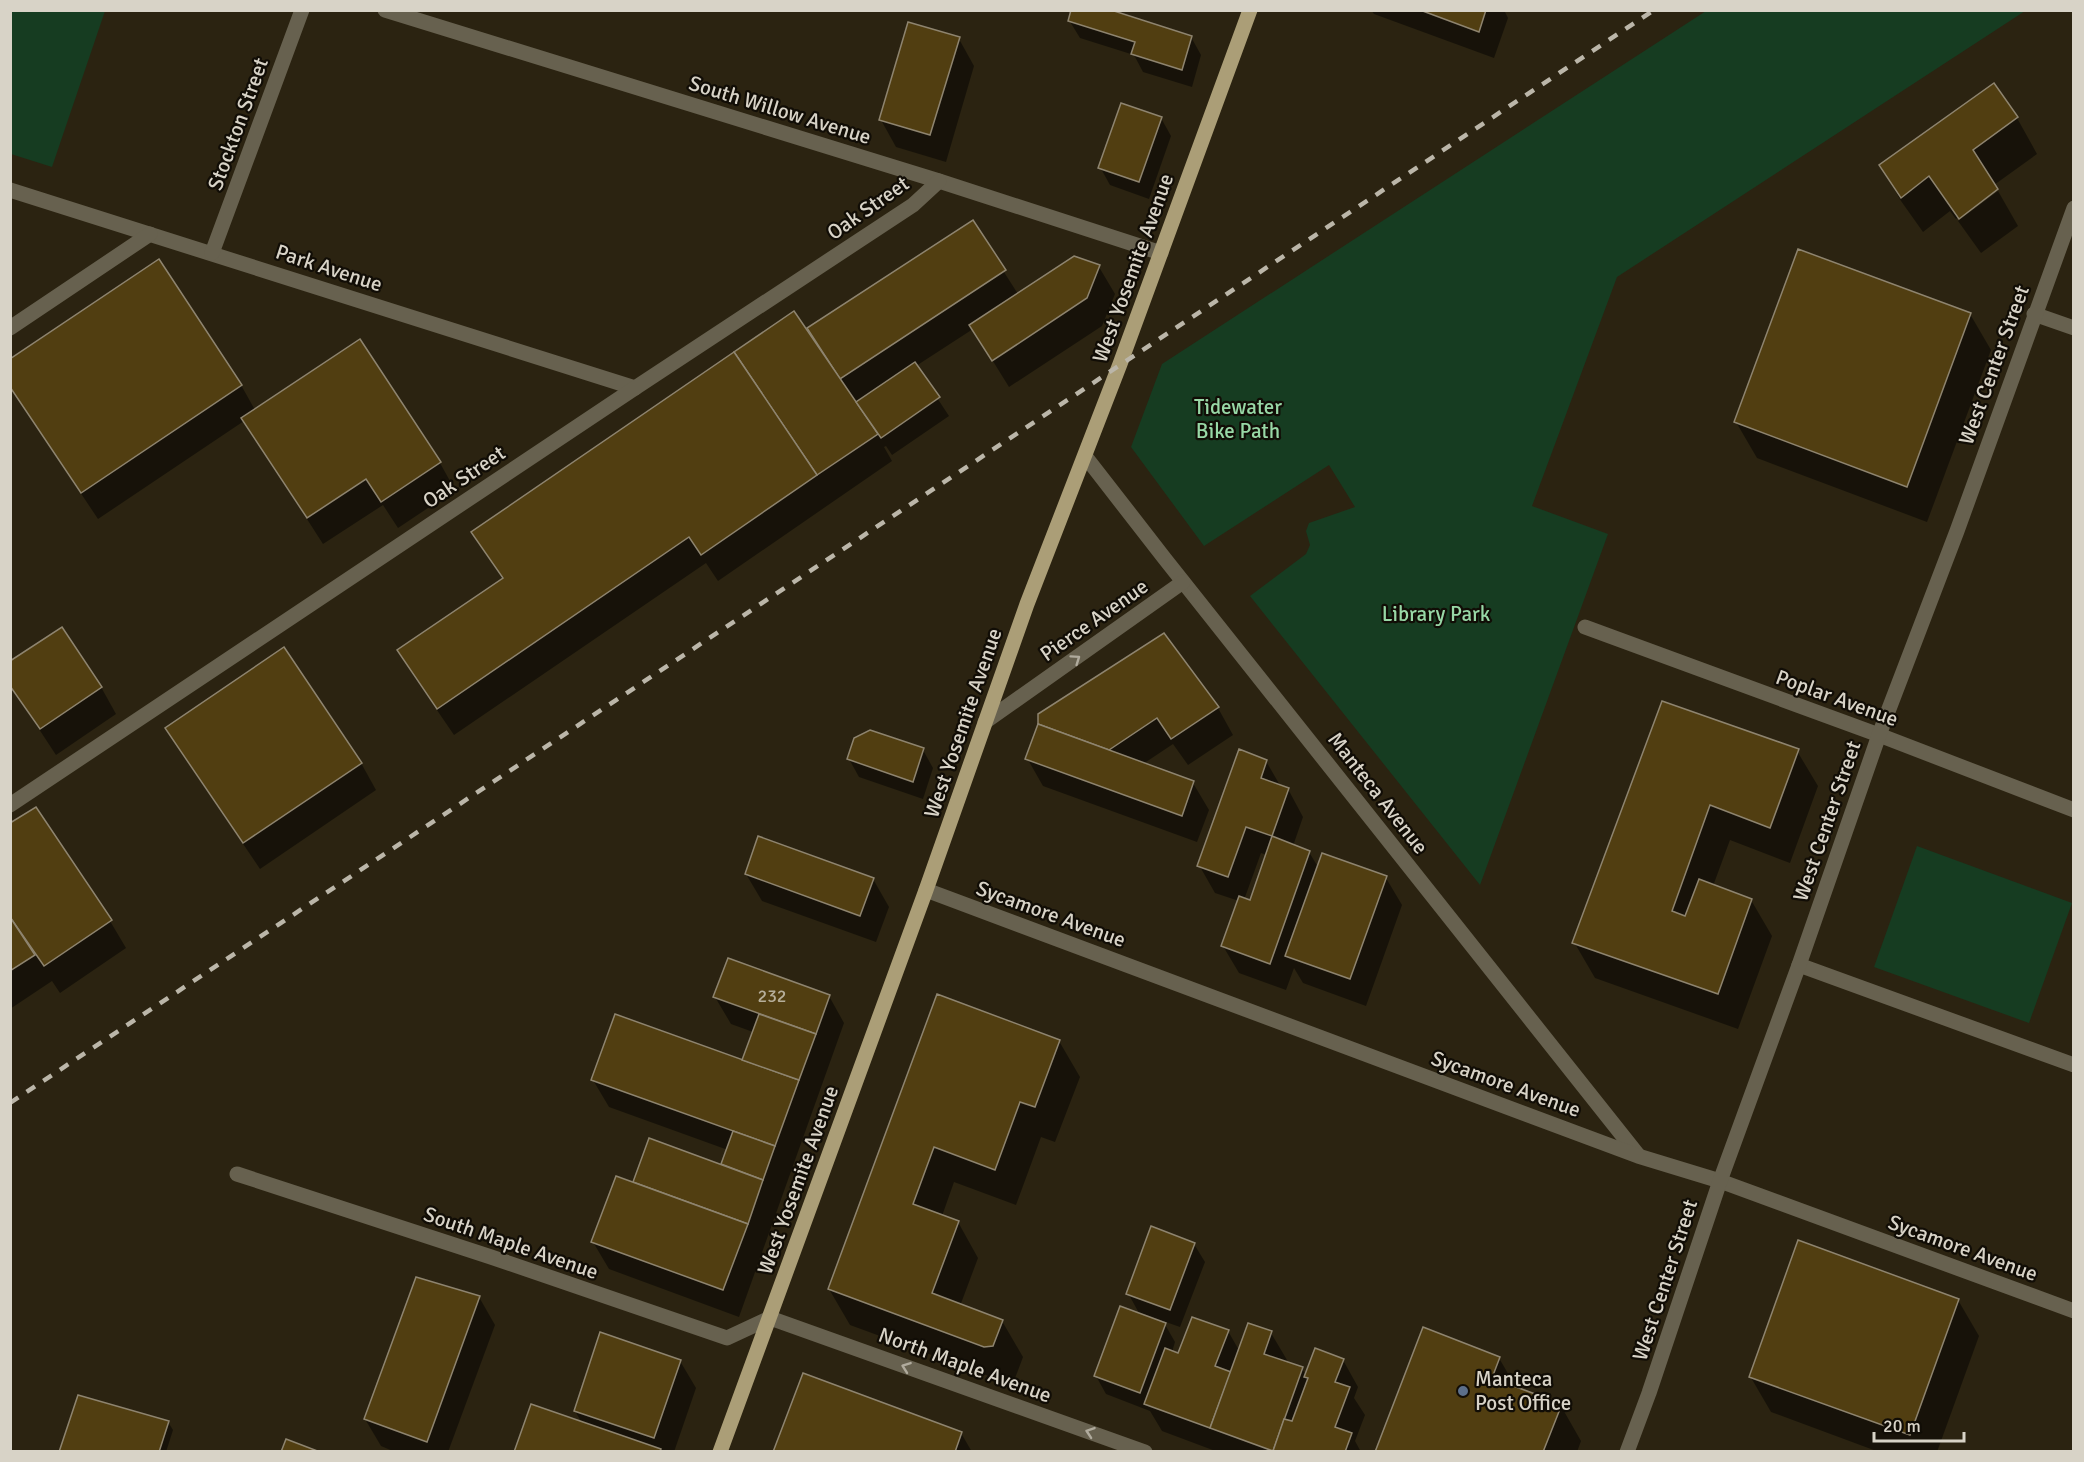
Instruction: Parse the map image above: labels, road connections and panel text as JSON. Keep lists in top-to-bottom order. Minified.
{"streets":{"main road":["West Yosemite Avenue"],"street":["South Willow Avenue","Stockton Street","Oak Street","Park Avenue","West Center Street","Pierce Avenue","Poplar Avenue","Manteca Avenue","Sycamore Avenue","South Maple Avenue","North Maple Avenue"]},"crossings":[["South Willow Avenue","Oak Street"],["South Willow Avenue","West Yosemite Avenue"],["Stockton Street","Park Avenue"],["Oak Street","Park Avenue"],["West Yosemite Avenue","Pierce Avenue"],["West Yosemite Avenue","Manteca Avenue"],["West Yosemite Avenue","Sycamore Avenue"],["West Yosemite Avenue","South Maple Avenue"],["West Yosemite Avenue","North Maple Avenue"],["West Center Street","Poplar Avenue"],["West Center Street","Sycamore Avenue"],["Pierce Avenue","Manteca Avenue"],["Manteca Avenue","Sycamore Avenue"],["South Maple Avenue","North Maple Avenue"]],"one_way":["Pierce Avenue","North Maple Avenue"],"parks":["Tidewater Bike Path","Library Park"],"places":["Manteca Post Office"],"house_numbers":["232"],"scale_bar":"20 m"}
